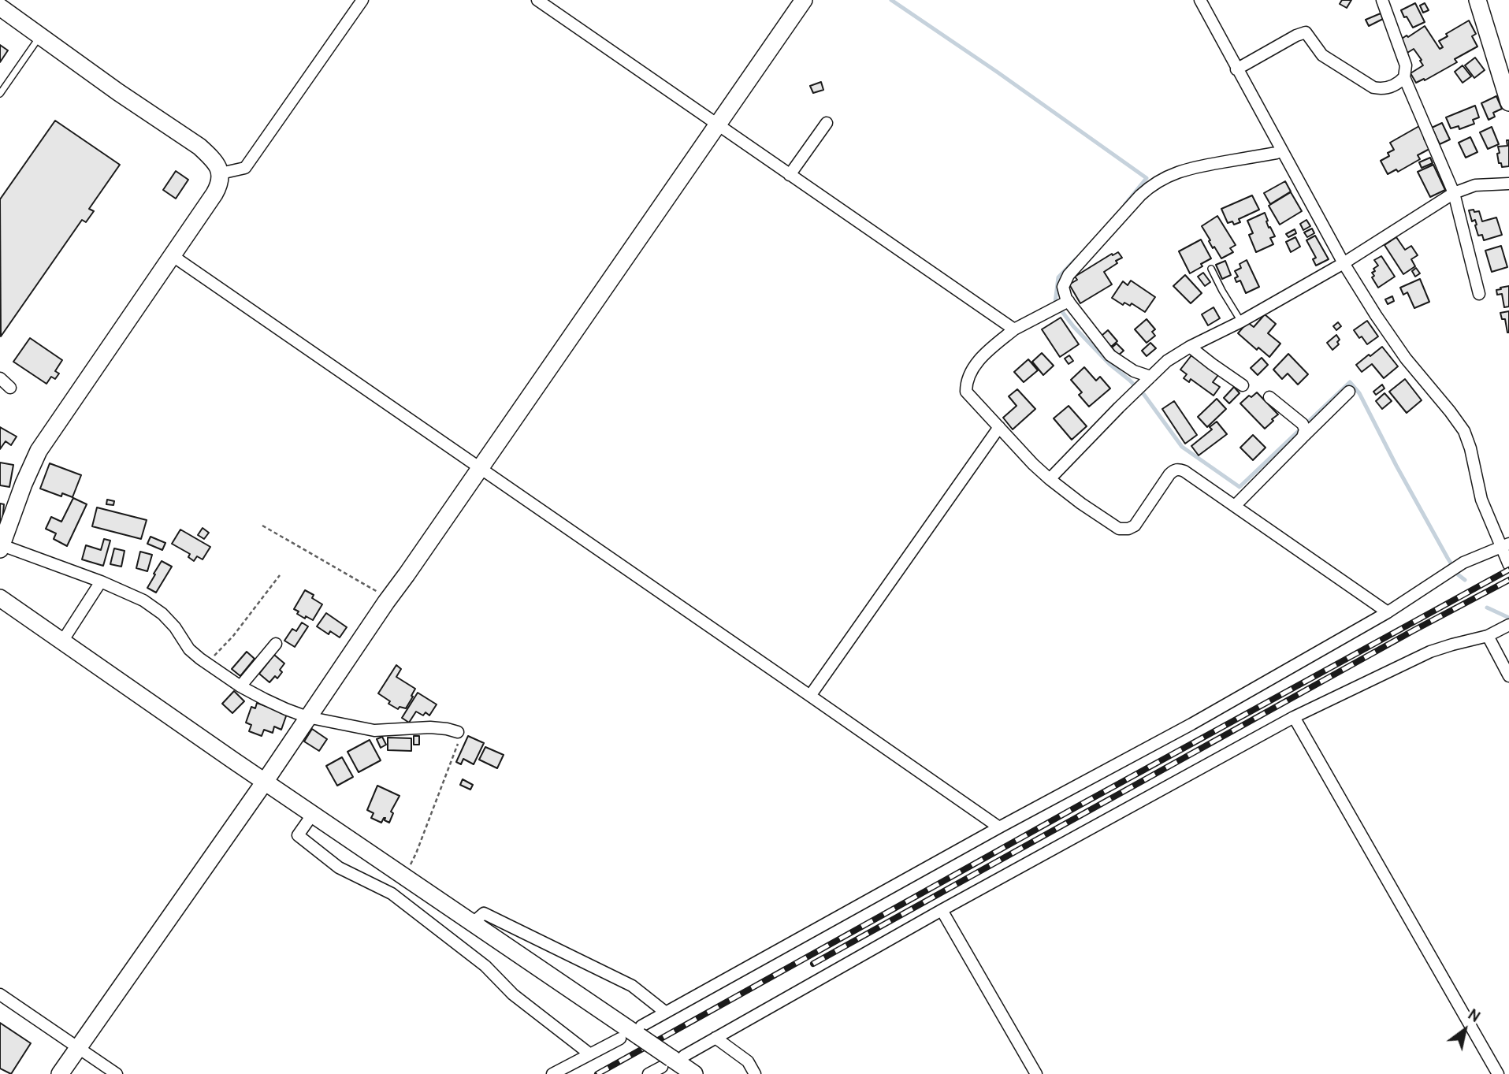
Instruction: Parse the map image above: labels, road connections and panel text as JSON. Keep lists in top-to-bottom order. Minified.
{"north":"top right"}
